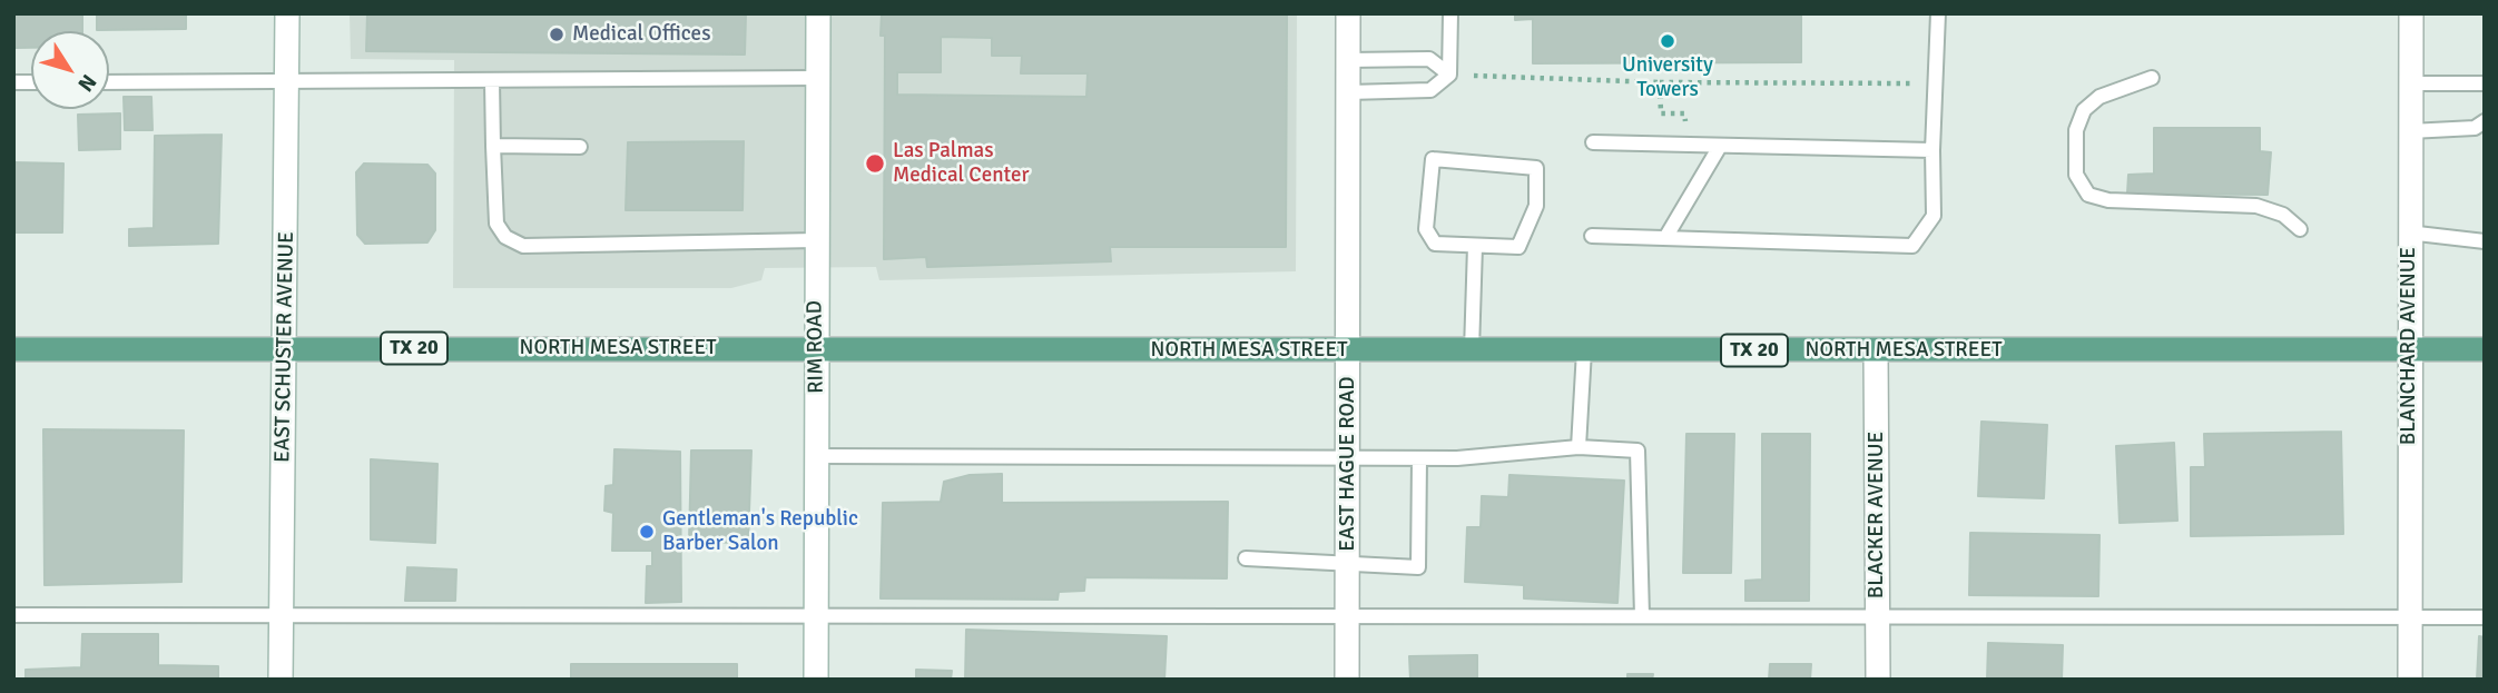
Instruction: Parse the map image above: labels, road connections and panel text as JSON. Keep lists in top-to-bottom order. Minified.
{"streets":{"main road":["TX 20","NORTH MESA STREET"],"street":["BLANCHARD AVENUE","EAST SCHUSTER AVENUE","RIM ROAD","EAST HAGUE ROAD","BLACKER AVENUE"]},"crossings":[["BLANCHARD AVENUE","NORTH MESA STREET"],["EAST SCHUSTER AVENUE","NORTH MESA STREET"],["RIM ROAD","NORTH MESA STREET"],["NORTH MESA STREET","EAST HAGUE ROAD"],["NORTH MESA STREET","BLACKER AVENUE"]],"places":["Medical Offices","University Towers","Las Palmas Medical Center","Gentleman's Republic Barber Salon"],"north":"bottom right"}
